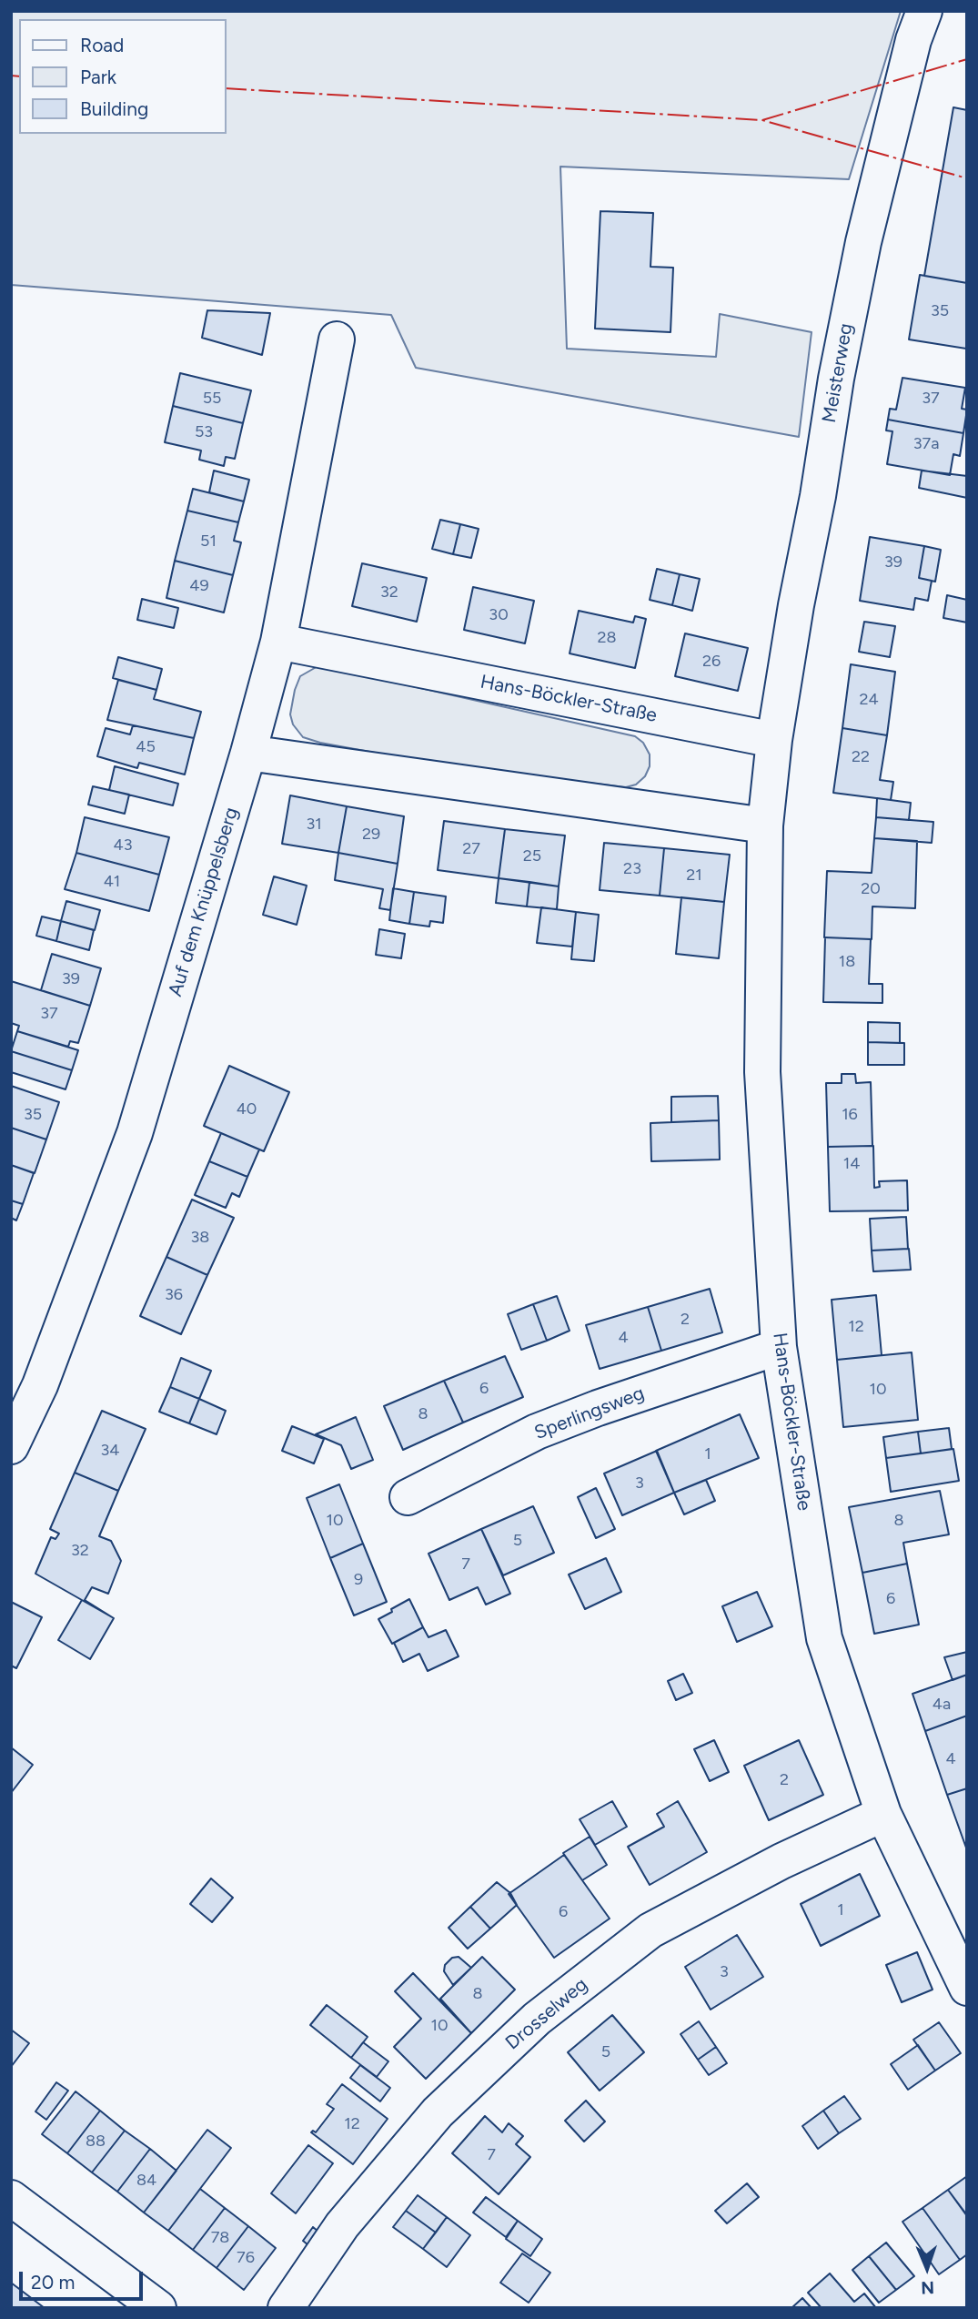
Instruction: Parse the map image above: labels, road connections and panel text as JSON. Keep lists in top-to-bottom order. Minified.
{"streets":{"street":["Meisterweg","Hans-Böckler-Straße","Auf dem Knüppelsberg","Sperlingsweg","Drosselweg"]},"crossings":[["Meisterweg","Hans-Böckler-Straße"],["Hans-Böckler-Straße","Auf dem Knüppelsberg"],["Hans-Böckler-Straße","Sperlingsweg"],["Hans-Böckler-Straße","Drosselweg"]],"house_numbers":["35","55","37","53","37a","51","39","49","32","30","28","26","24","45","22","31","29","43","27","25","23","21","41","20","18","39","37","40","35","16","14","38","36","2","12","4","6","10","8","34","1","3","10","8","5","32","7","9","6","4a","4","2","1","6","3","8","10","5","12","88","7","84","78","76"],"legend":["Road","Park","Building"],"scale_bar":"20 m","north":"bottom"}
